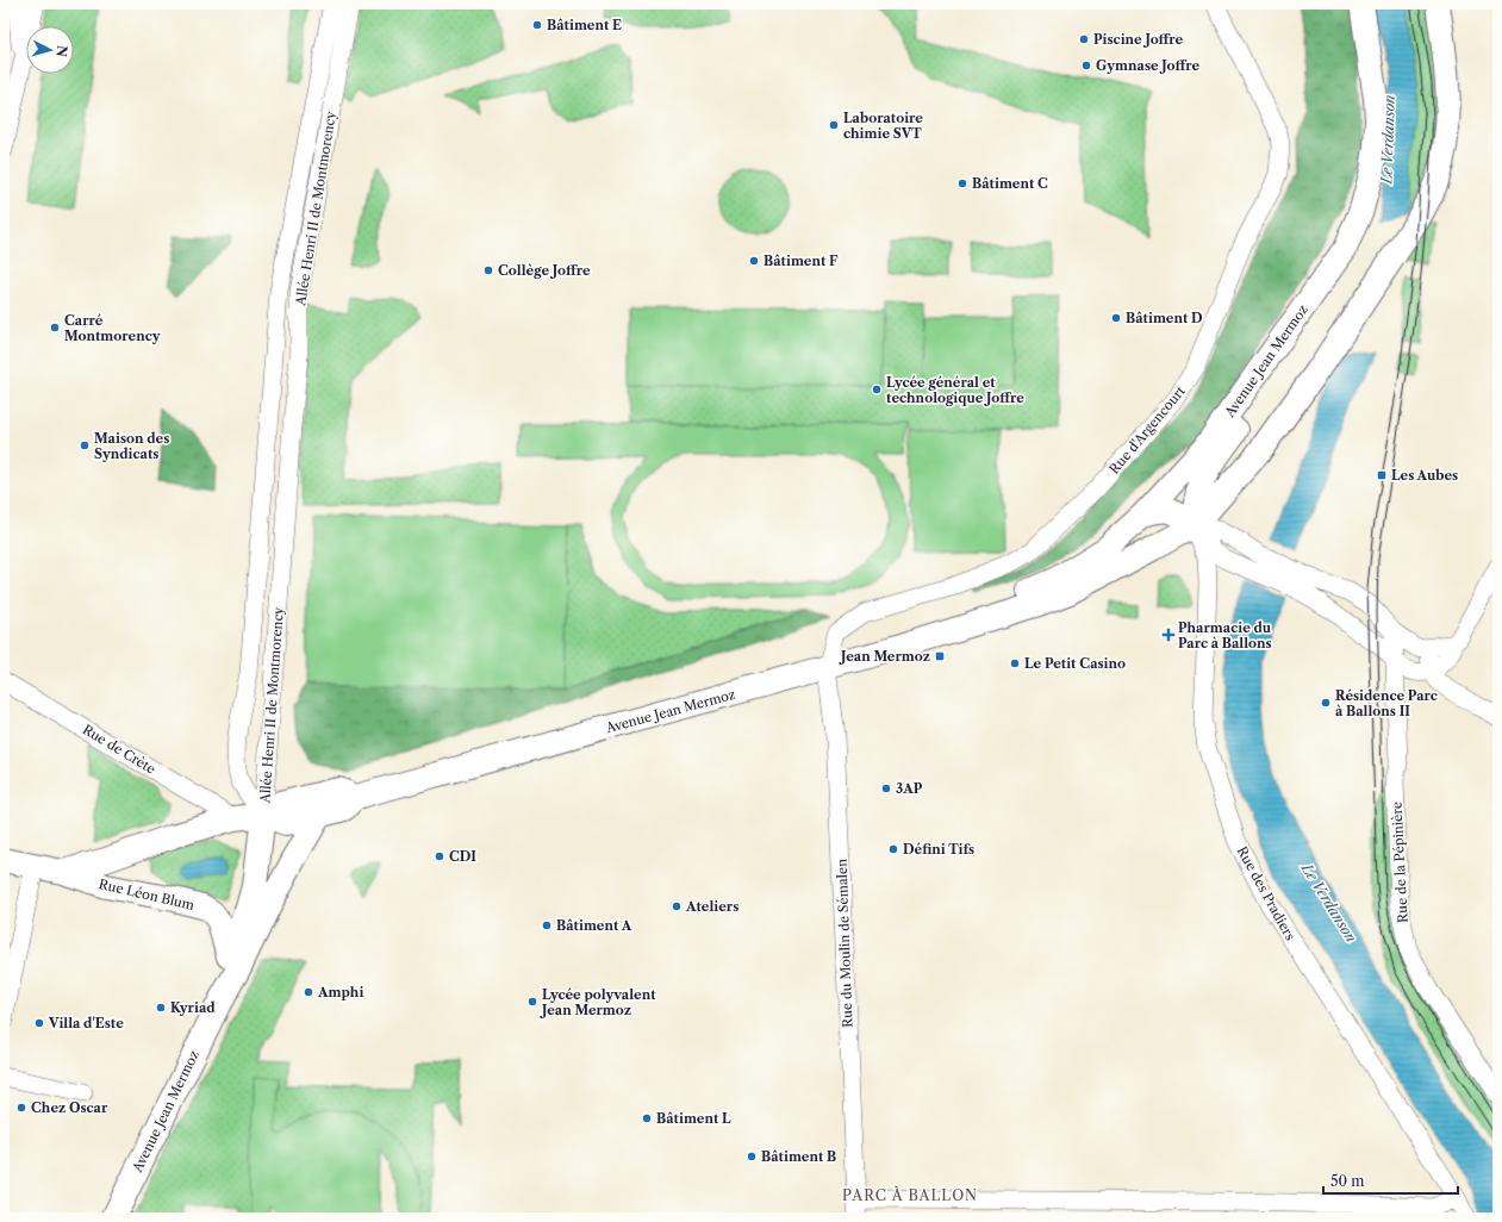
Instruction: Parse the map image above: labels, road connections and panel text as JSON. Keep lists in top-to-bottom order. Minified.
{"streets":{"main road":["Avenue Jean Mermoz","Rue Léon Blum"],"street":["Allée Henri II de Montmorency","Rue d'Argencourt","Rue de Crète","Rue de la Pépinière","Rue des Pradiers","Rue du Moulin de Sémalen"]},"crossings":[["Allée Henri II de Montmorency","Avenue Jean Mermoz"],["Allée Henri II de Montmorency","Rue Léon Blum"],["Avenue Jean Mermoz","Rue d'Argencourt"],["Avenue Jean Mermoz","Rue des Pradiers"],["Avenue Jean Mermoz","Rue Léon Blum"],["Avenue Jean Mermoz","Rue du Moulin de Sémalen"],["Rue d'Argencourt","Rue du Moulin de Sémalen"],["Rue de Crète","Rue Léon Blum"]],"districts":["PARC À BALLON"],"water":["Le Verdanson"],"places":{"other":["Bâtiment E","Piscine Joffre","Gymnase Joffre","Laboratoire chimie SVT","Bâtiment C","Bâtiment F","Collège Joffre","Bâtiment D","Carré Montmorency","Lycée général et technologique Joffre","Maison des Syndicats","Le Petit Casino","Résidence Parc à Ballons II","3AP","Défini Tifs","CDI","Ateliers","Bâtiment A","Amphi","Lycée polyvalent Jean Mermoz","Kyriad","Villa d'Este","Chez Oscar","Bâtiment L","Bâtiment B"],"transit":["Les Aubes","Jean Mermoz"],"health":["Pharmacie du Parc à Ballons"]},"scale_bar":"50 m","north":"right"}
